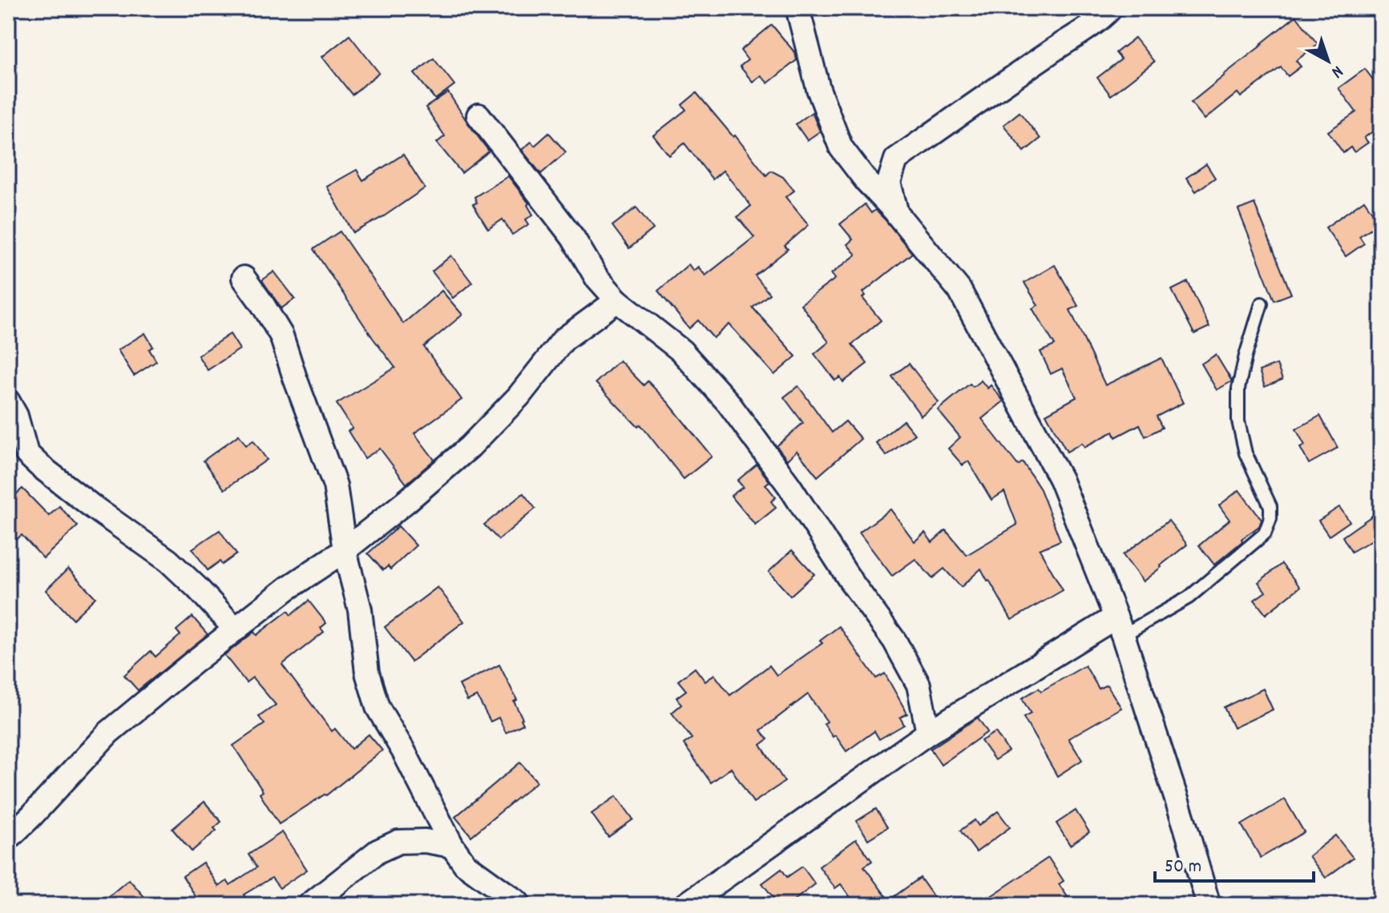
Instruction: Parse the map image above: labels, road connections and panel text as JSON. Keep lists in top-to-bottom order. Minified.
{"scale_bar":"50 m","north":"bottom right"}
